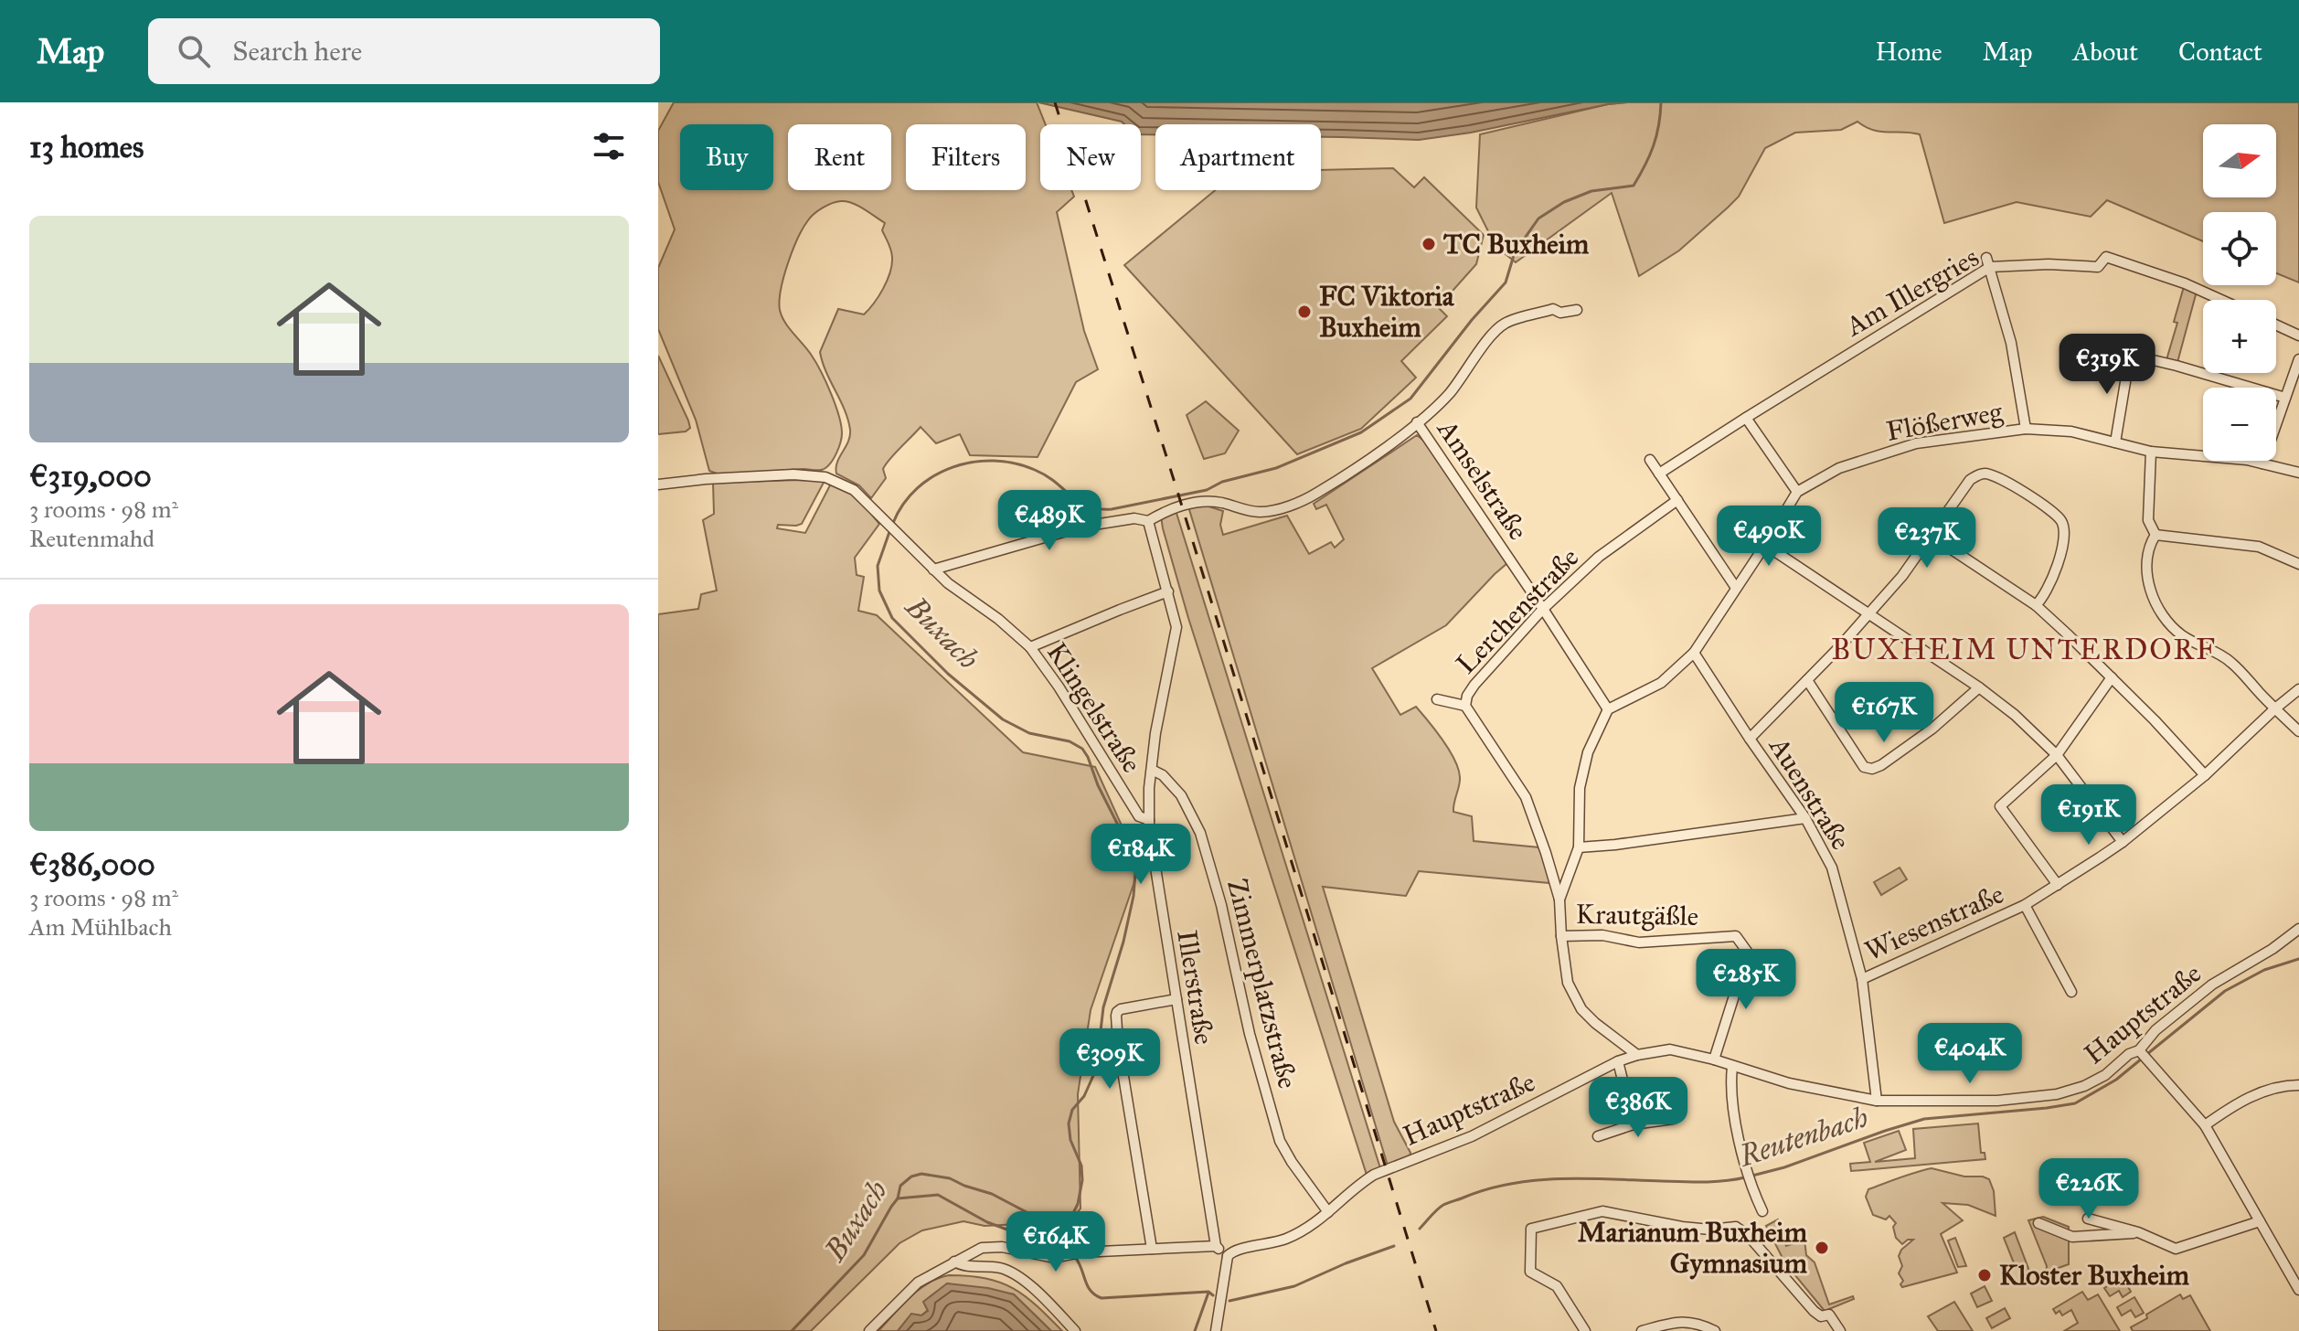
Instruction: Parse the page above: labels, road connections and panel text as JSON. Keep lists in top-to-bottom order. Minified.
{"streets":{"street":["Am Illergries","Flößerweg","Amselstraße","Lerchenstraße","Klingelstraße","Auenstraße","Krautgäßle","Wiesenstraße","Zimmerplatzstraße","Illerstraße","Hauptstraße"]},"crossings":[["Flößerweg","Amselstraße"],["Flößerweg","Auenstraße"],["Amselstraße","Lerchenstraße"],["Klingelstraße","Illerstraße"],["Auenstraße","Wiesenstraße"],["Auenstraße","Hauptstraße"],["Krautgäßle","Hauptstraße"],["Zimmerplatzstraße","Illerstraße"],["Zimmerplatzstraße","Hauptstraße"]],"districts":["BUXHEIM UNTERDORF"],"water":["Buxach","Reutenbach"],"places":["TC Buxheim","FC Viktoria Buxheim","Marianum Buxheim Gymnasium","Kloster Buxheim"],"north":"right","page":{"header":"Map","search":"Search here","nav":["Home","Map","About","Contact"],"heading":"13 homes","map_buttons":["+","−"],"chip":["Buy","Rent","Filters","New","Apartment"],"list":[{"name":"€319,000","note":"3 rooms · 98 m² · Reutenmahd"},{"name":"€386,000","note":"3 rooms · 98 m² · Am Mühlbach"}],"price":["€319K","€489K","€490K","€237K","€167K","€191K","€184K","€285K","€404K","€309K","€386K","€226K","€164K"]}}
